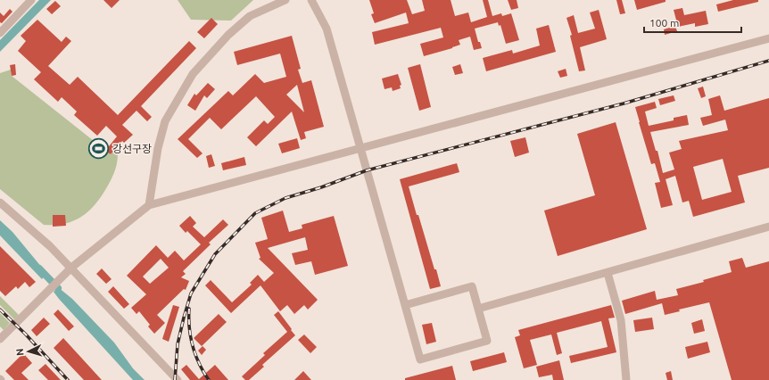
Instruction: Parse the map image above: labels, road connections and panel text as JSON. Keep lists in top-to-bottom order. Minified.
{"places":{"sports":["강선구장"]},"scale_bar":"100 m","north":"left"}
